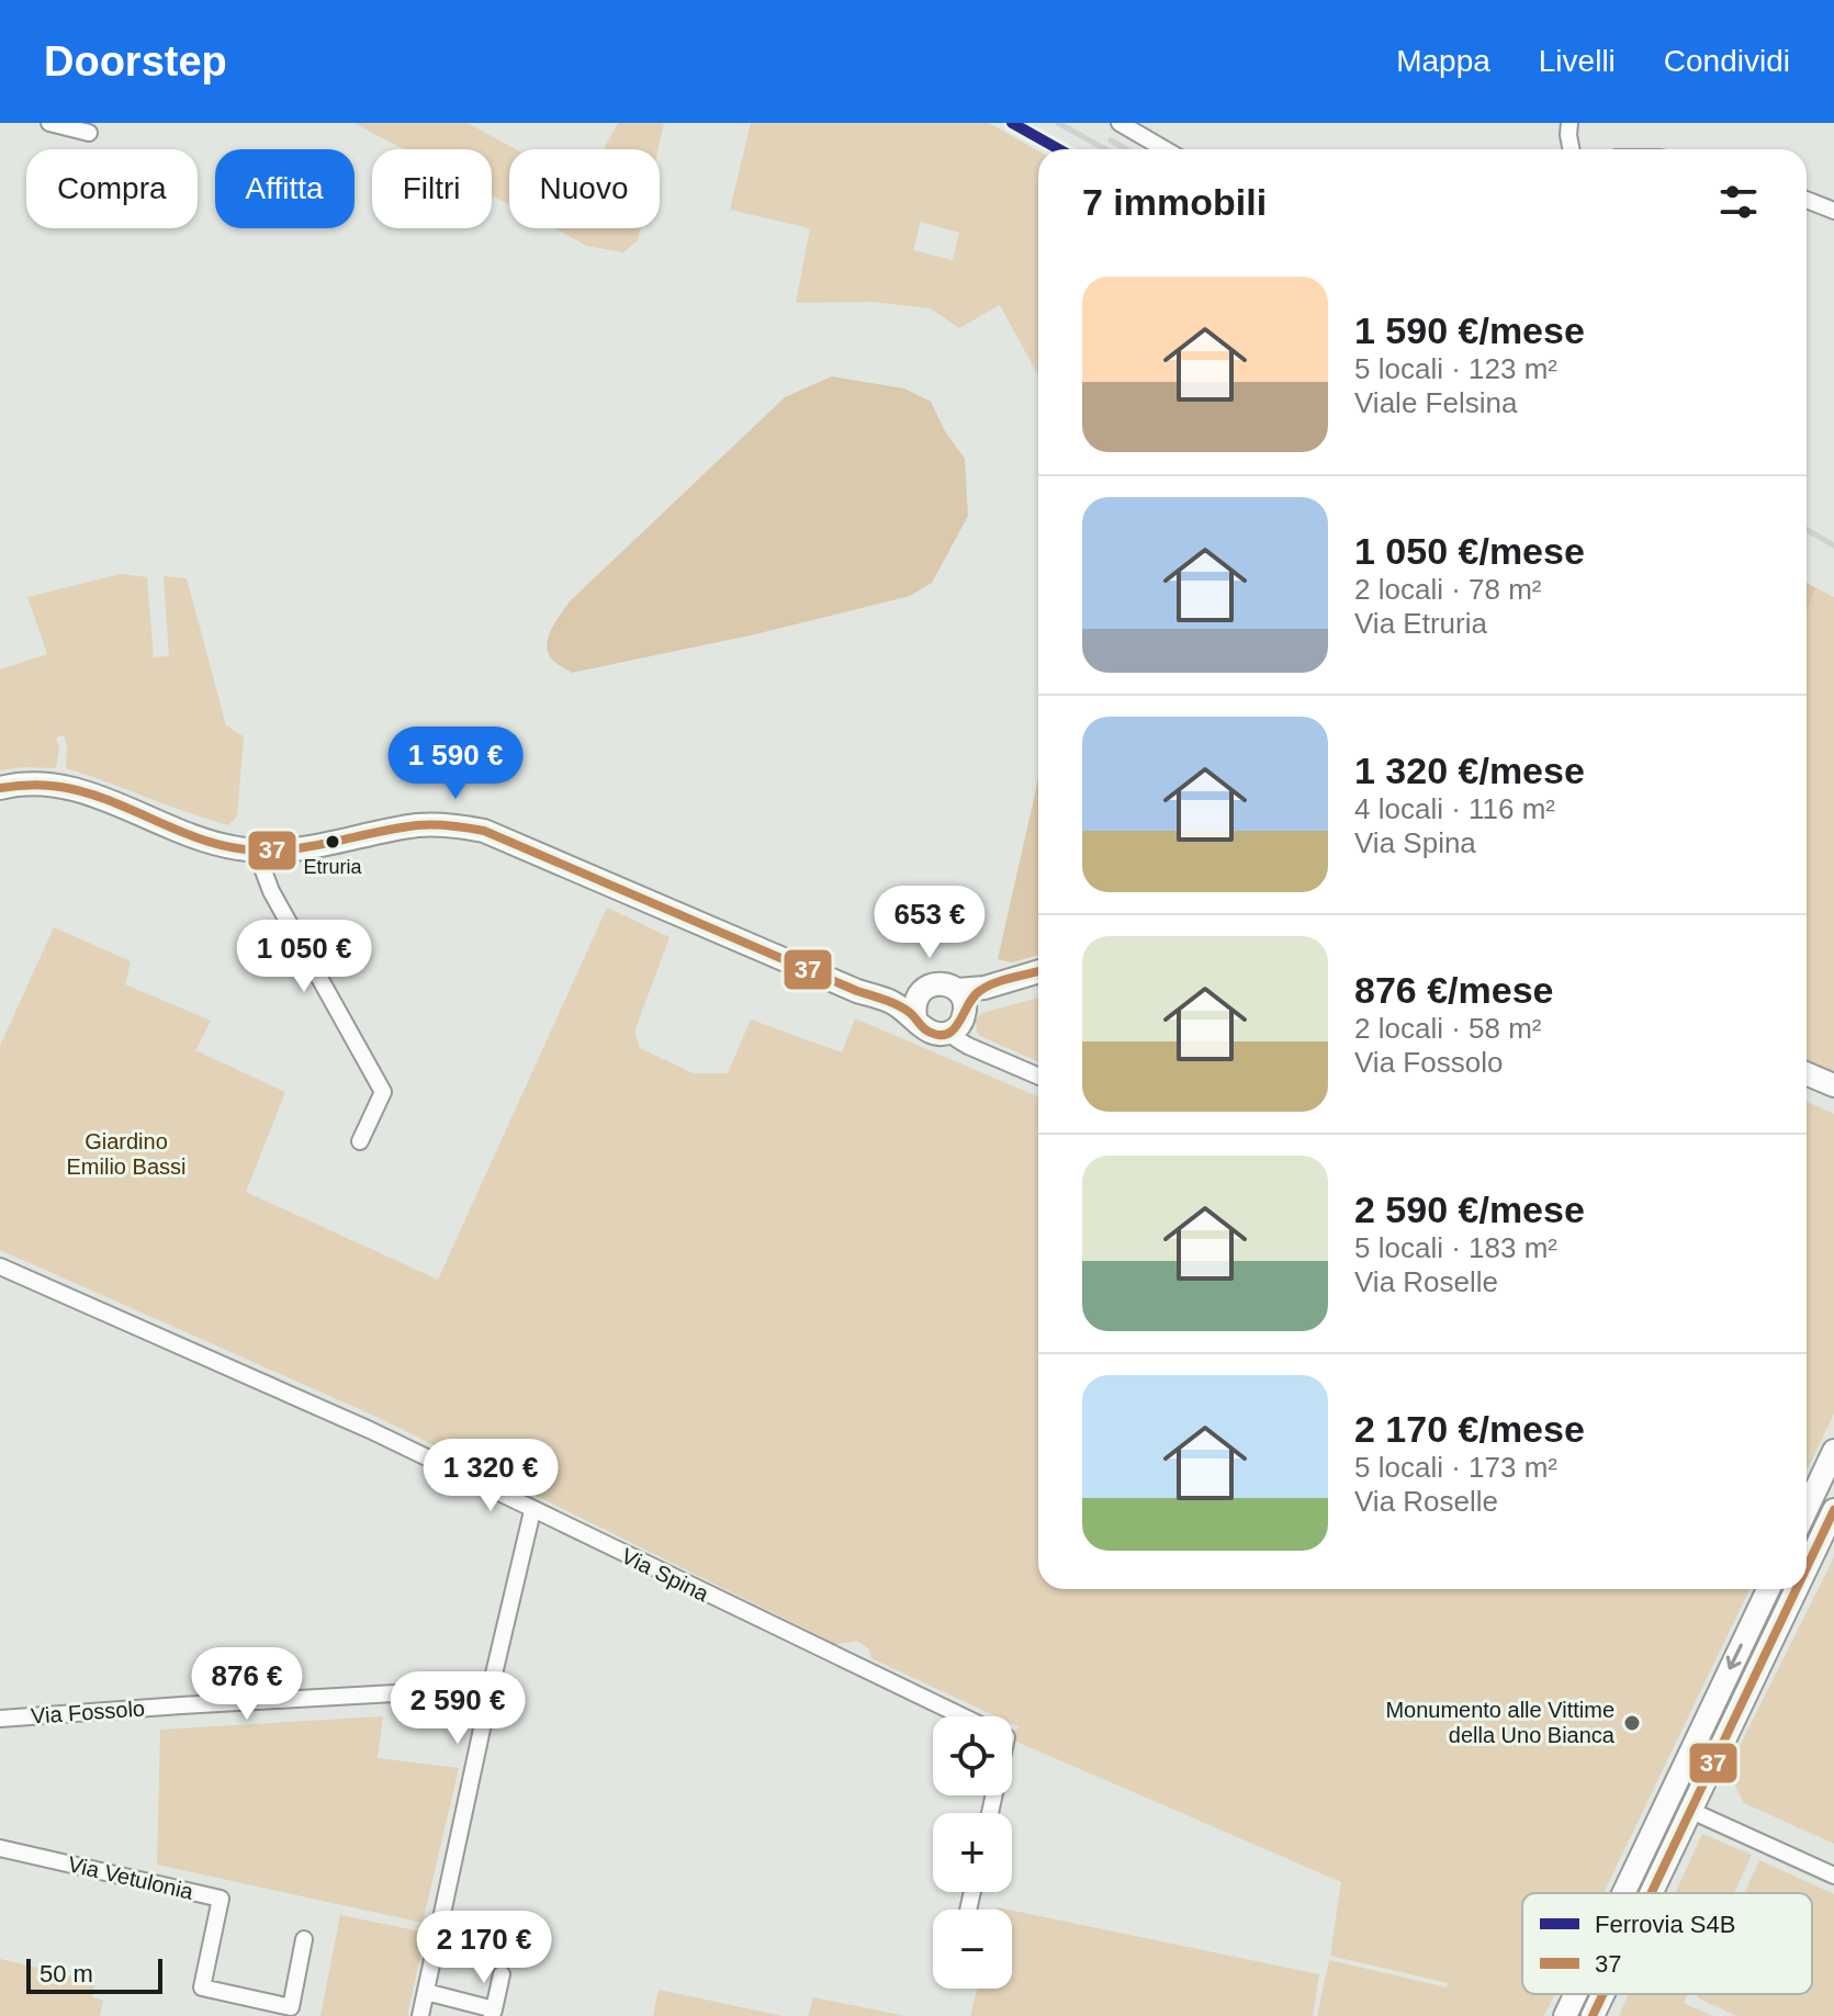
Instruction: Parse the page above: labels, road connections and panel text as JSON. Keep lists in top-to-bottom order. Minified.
{"streets":{"street":["Via Spina","Via Fossolo","Via Vetulonia"]},"parks":["Giardino Emilio Bassi"],"places":["Etruria","Monumento alle Vittime della Uno Bianca"],"lines":["rail line S4B","transit line 37"],"legend":["Ferrovia S4B","37"],"scale_bar":"50 m","page":{"header":"Doorstep","nav":["Mappa","Livelli","Condividi"],"chip":["Compra","Affitta","Filtri","Nuovo"],"heading":"7 immobili","list":[{"name":"1 590 €/mese","note":"5 locali · 123 m² · Viale Felsina"},{"name":"1 050 €/mese","note":"2 locali · 78 m² · Via Etruria"},{"name":"1 320 €/mese","note":"4 locali · 116 m² · Via Spina"},{"name":"876 €/mese","note":"2 locali · 58 m² · Via Fossolo"},{"name":"2 590 €/mese","note":"5 locali · 183 m² · Via Roselle"},{"name":"2 170 €/mese","note":"5 locali · 173 m² · Via Roselle"}],"price":["1 590 €","653 €","1 050 €","1 320 €","876 €","2 590 €","2 170 €"],"map_buttons":["+","−"],"scale":"50 m"}}
